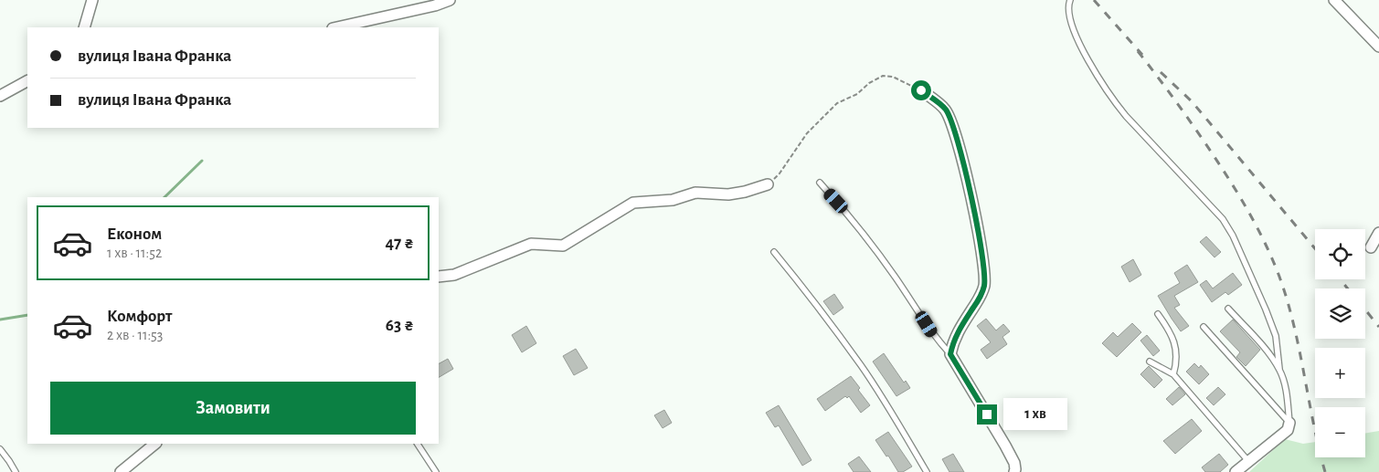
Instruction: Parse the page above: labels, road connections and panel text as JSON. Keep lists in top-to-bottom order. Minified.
{"page":{"banner":["вулиця Івана Франка","вулиця Івана Франка"],"list":[{"name":"Економ","note":"1 хв · 11:52","value":"47 ₴"},{"name":"Комфорт","note":"2 хв · 11:53","value":"63 ₴"}],"map_buttons":["+","−"],"buttons":"Замовити","bubble":"1 хв"}}
